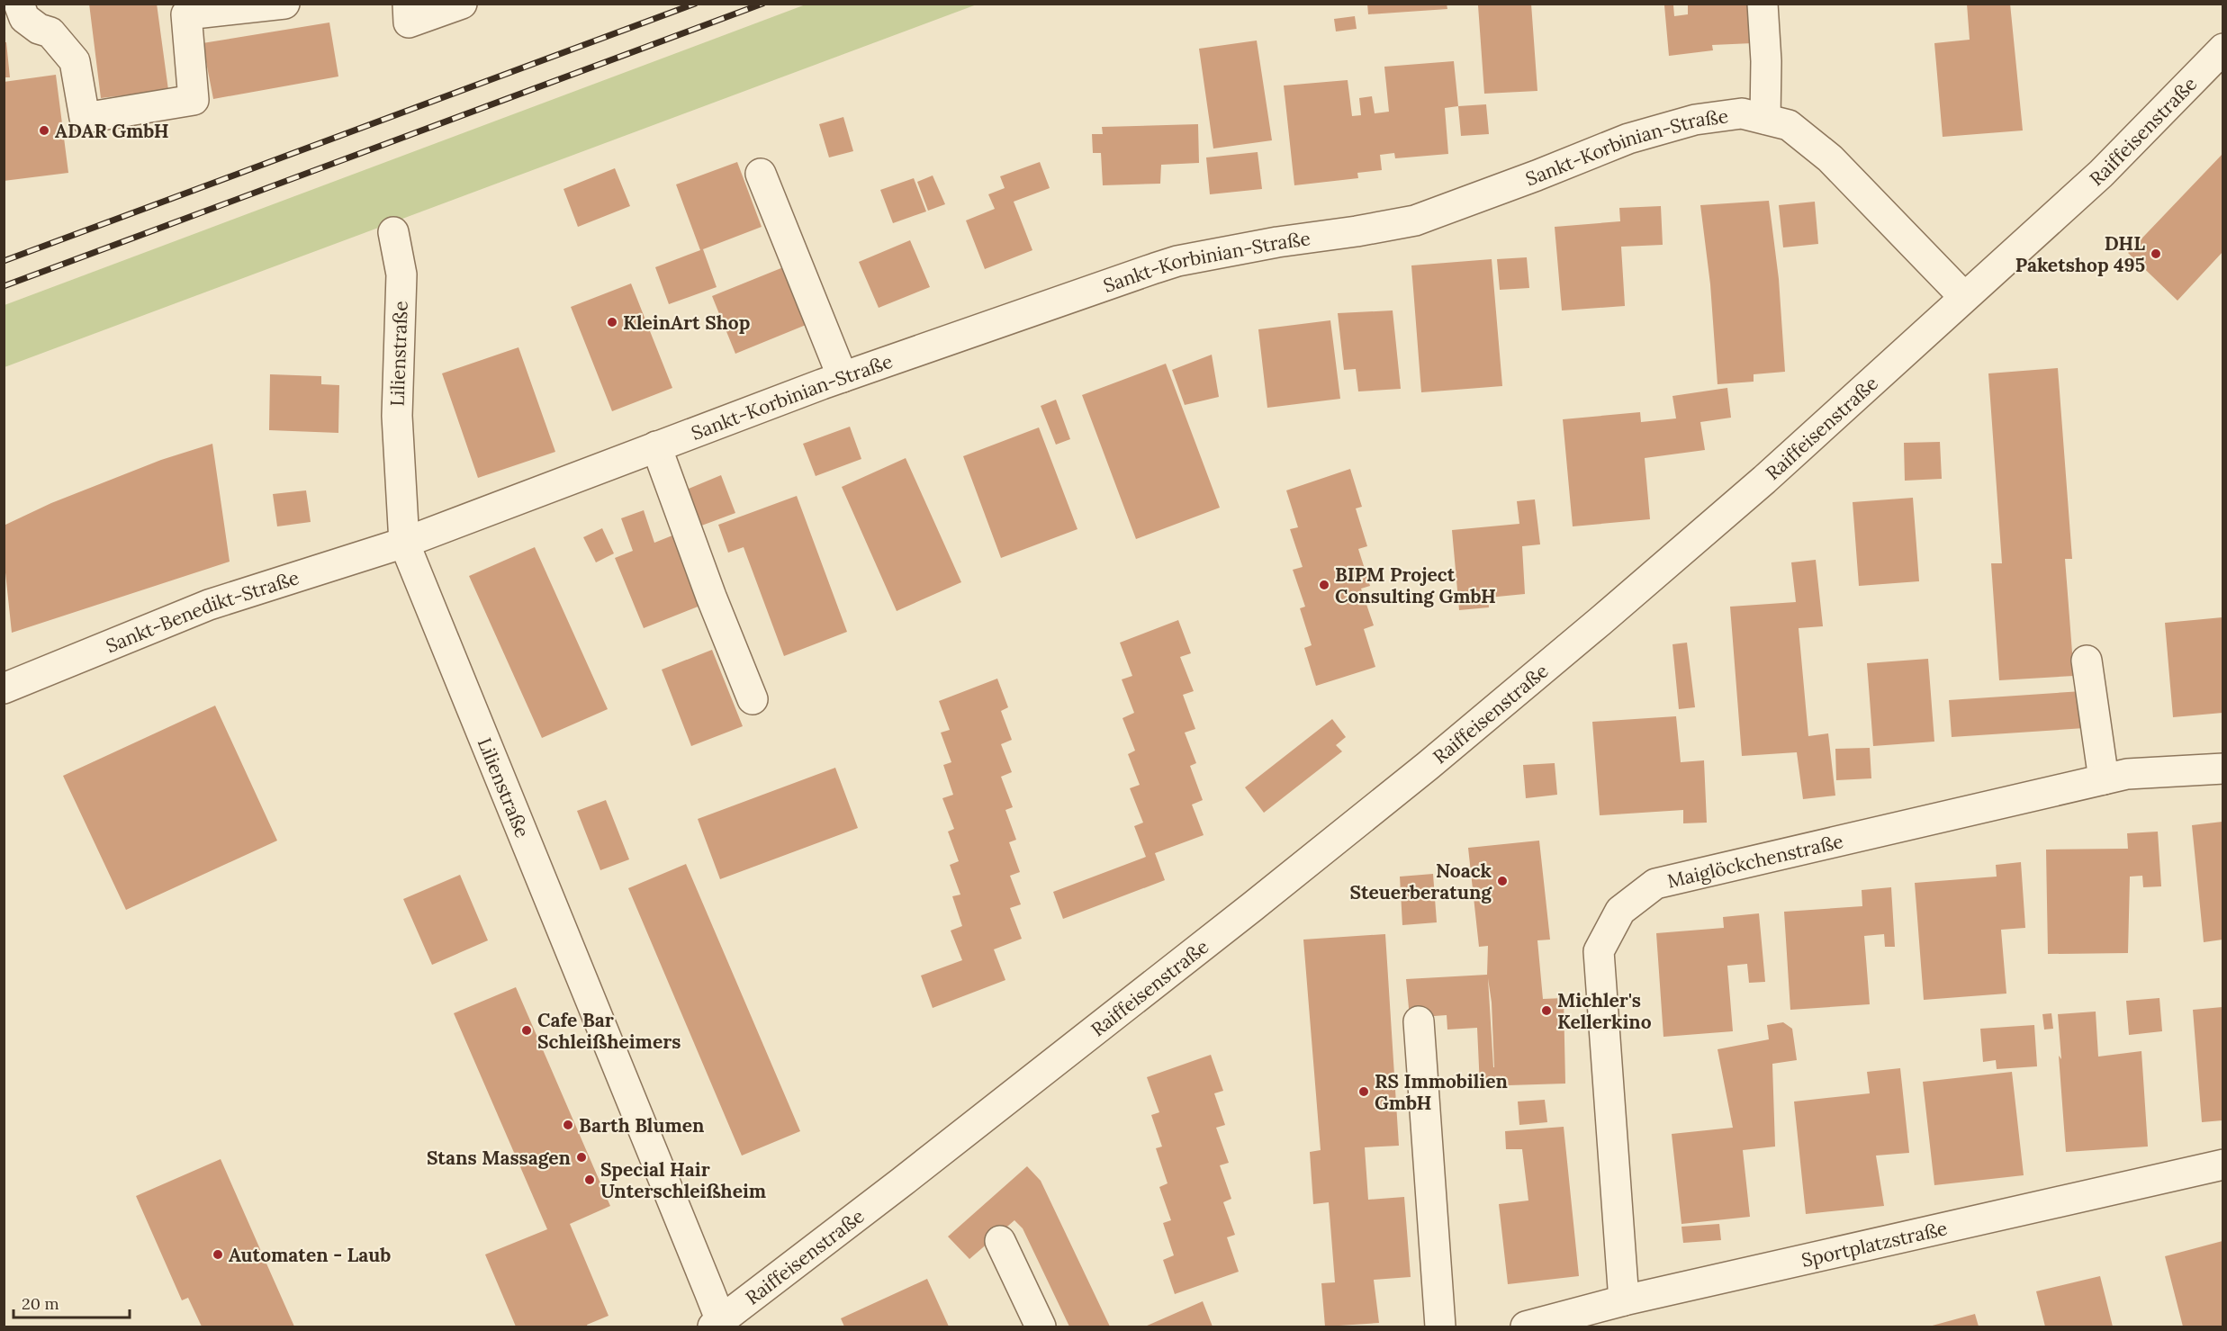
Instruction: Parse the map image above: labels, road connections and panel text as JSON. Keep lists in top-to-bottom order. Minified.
{"streets":{"street":["Raiffeisenstraße","Sankt-Korbinian-Straße","Lilienstraße","Sankt-Benedikt-Straße","Maiglöckchenstraße","Sportplatzstraße"]},"crossings":[["Raiffeisenstraße","Sankt-Korbinian-Straße"],["Raiffeisenstraße","Lilienstraße"],["Sankt-Korbinian-Straße","Lilienstraße"],["Sankt-Korbinian-Straße","Sankt-Benedikt-Straße"],["Lilienstraße","Sankt-Benedikt-Straße"],["Maiglöckchenstraße","Sportplatzstraße"]],"places":["ADAR GmbH","DHL Paketshop 495","KleinArt Shop","BIPM Project Consulting GmbH","Noack Steuerberatung","Michler's Kellerkino","Cafe Bar Schleißheimers","RS Immobilien GmbH","Barth Blumen","Stans Massagen","Special Hair Unterschleißheim","Automaten - Laub"],"scale_bar":"20 m"}
